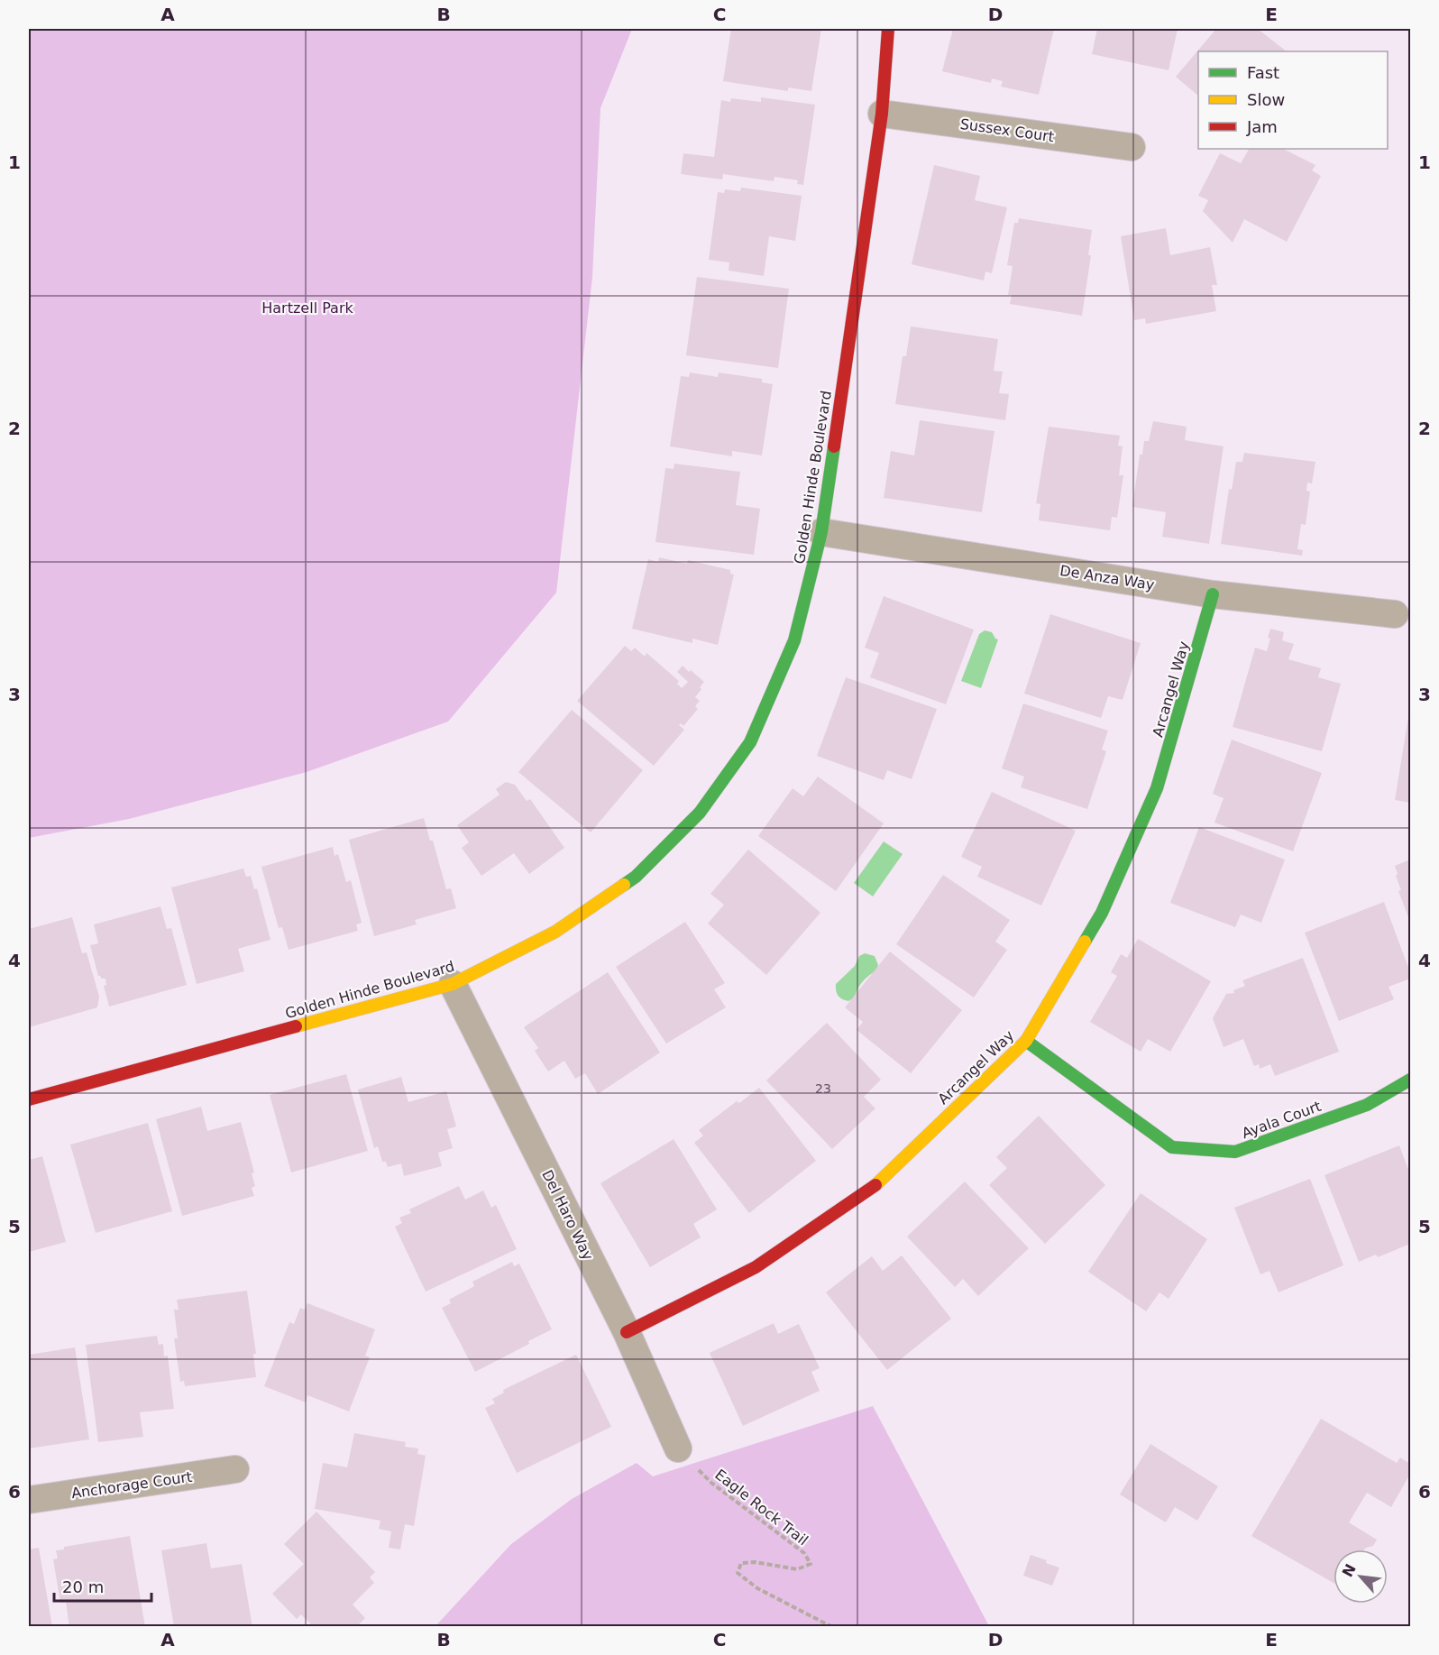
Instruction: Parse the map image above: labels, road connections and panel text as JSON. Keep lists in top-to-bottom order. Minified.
{"streets":{"street":["Sussex Court","Golden Hinde Boulevard","De Anza Way","Arcangel Way","Ayala Court","Del Haro Way","Anchorage Court"],"path":["Eagle Rock Trail"]},"crossings":[["Sussex Court","Golden Hinde Boulevard"],["Golden Hinde Boulevard","De Anza Way"],["Golden Hinde Boulevard","Del Haro Way"],["De Anza Way","Arcangel Way"],["Arcangel Way","Ayala Court"],["Arcangel Way","Del Haro Way"],["Del Haro Way","Eagle Rock Trail"]],"parks":["Hartzell Park"],"house_numbers":["23"],"legend":["Fast","Slow","Jam"],"scale_bar":"20 m","north":"top left","grid":{"columns":["A","B","C","D","E"],"rows":["1","2","3","4","5","6"]}}
